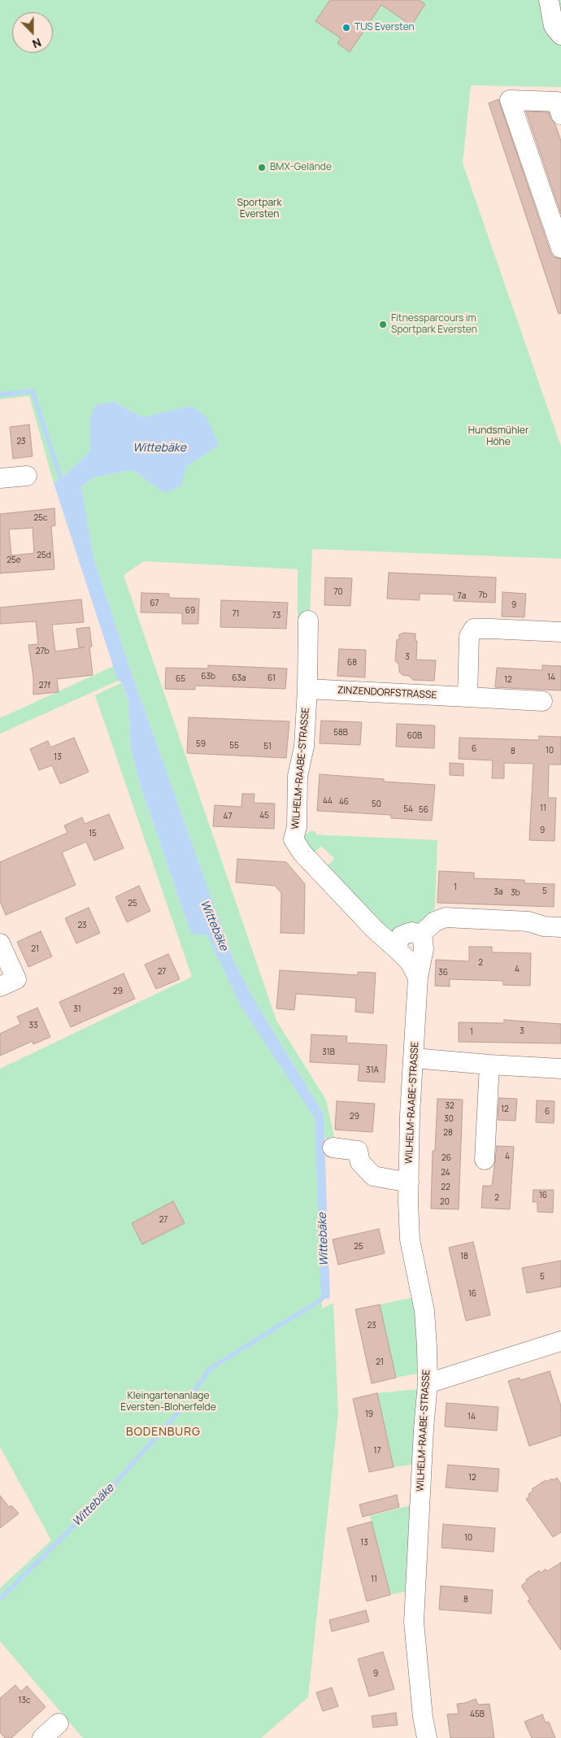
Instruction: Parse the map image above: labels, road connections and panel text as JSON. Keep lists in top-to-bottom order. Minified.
{"streets":{"street":["ZINZENDORFSTRASSE","WILHELM-RAABE-STRASSE"]},"crossings":[["ZINZENDORFSTRASSE","WILHELM-RAABE-STRASSE"]],"districts":["BODENBURG"],"water":["Wittebäke"],"parks":["Sportpark Eversten","Hundsmühler Höhe","Kleingartenanlage Eversten-Bloherfelde"],"places":["TUS Eversten","BMX-Gelände","Fitnessparcours im Sportpark Eversten"],"house_numbers":["23","25c","25d","25e","70","7b","7a","67","9","69","71","73","27b","3","68","63b","14","63a","61","65","12","27f","58B","60B","59","55","51","6","10","8","13","44","46","50","11","54","56","45","47","9","15","1","5","3a","3b","25","23","21","2","4","27","36","29","31","33","3","1","31B","31A","32","12","6","29","30","28","4","26","24","22","16","2","20","27","25","18","5","16","23","21","19","14","17","12","10","13","11","8","9","13c","45B"],"north":"bottom"}
